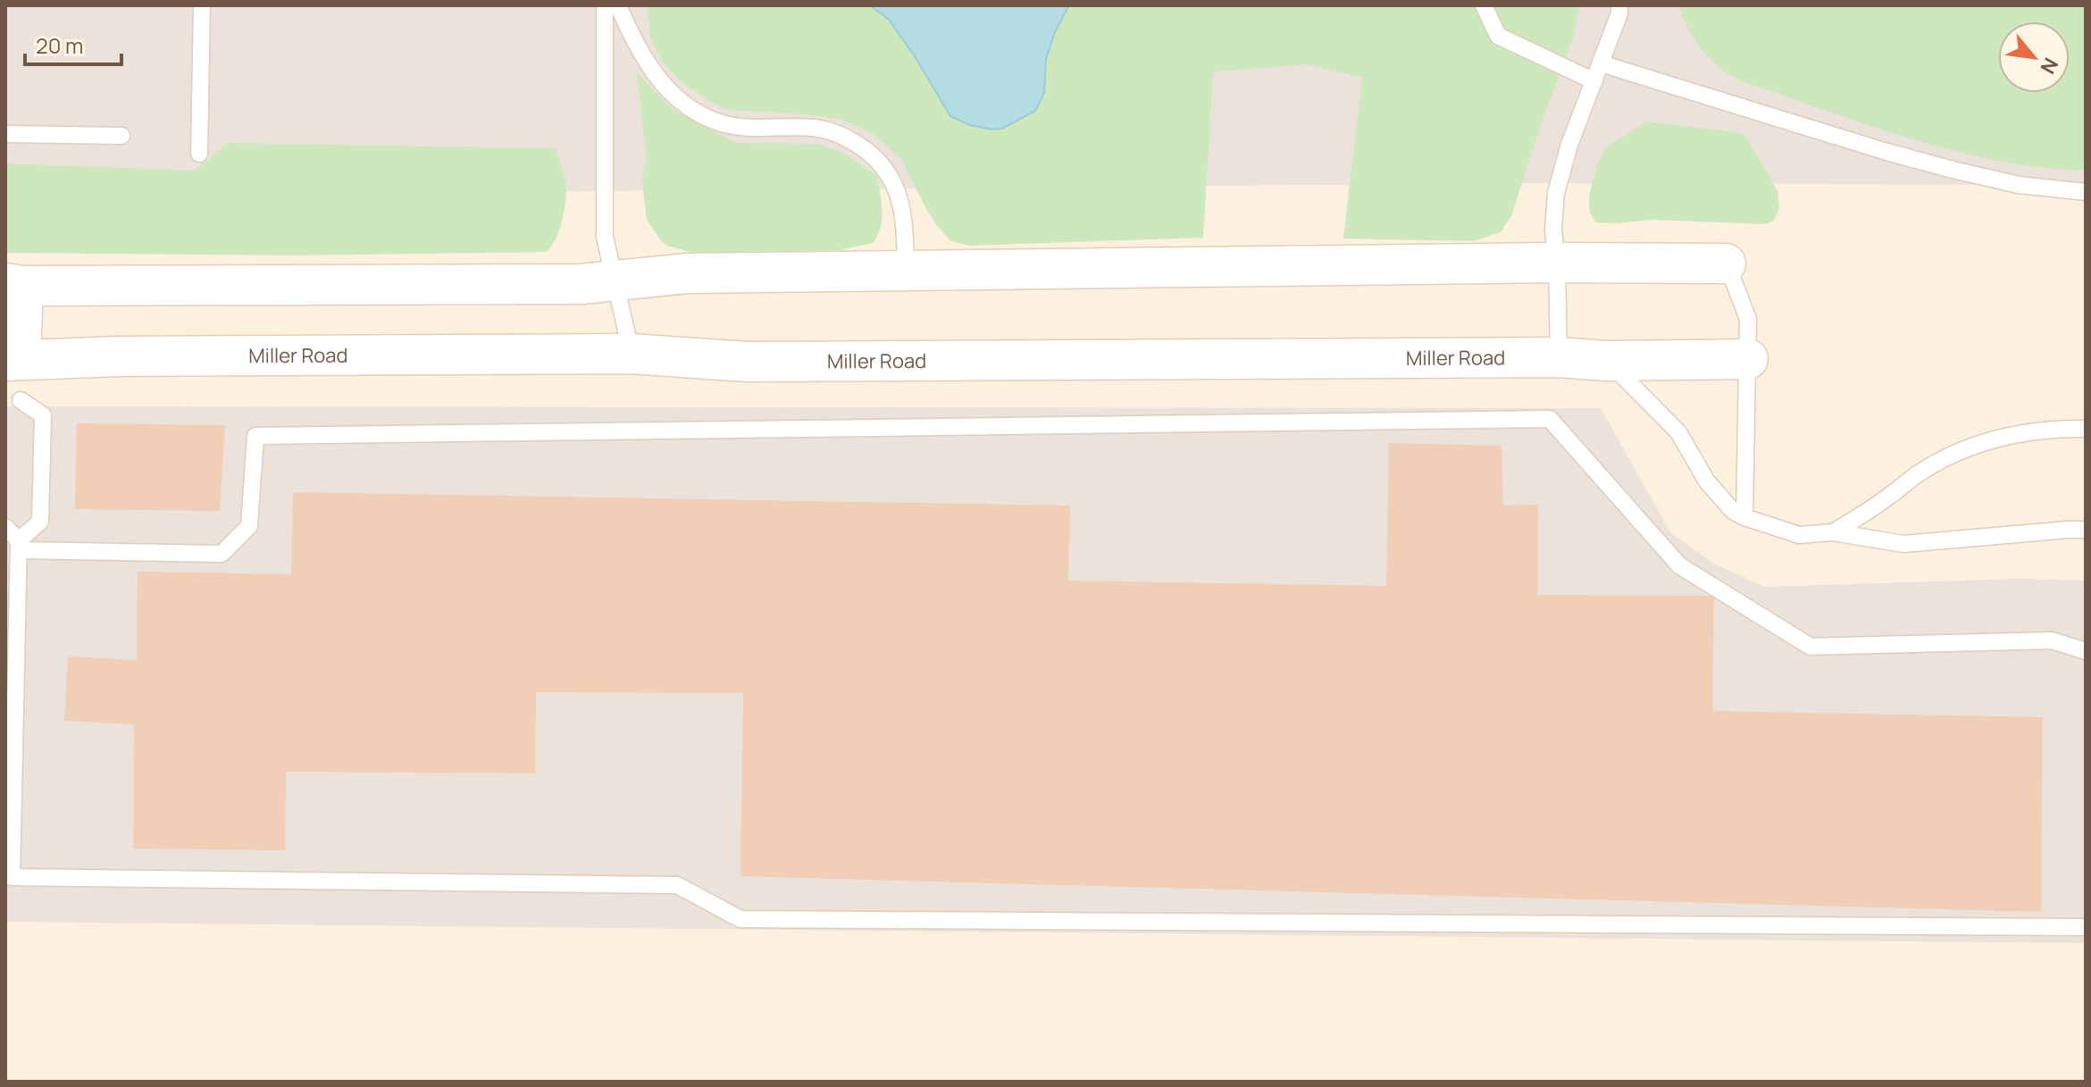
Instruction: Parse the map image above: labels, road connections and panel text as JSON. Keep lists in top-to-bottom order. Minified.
{"streets":{"main road":["Miller Road"]},"scale_bar":"20 m","north":"bottom right"}
